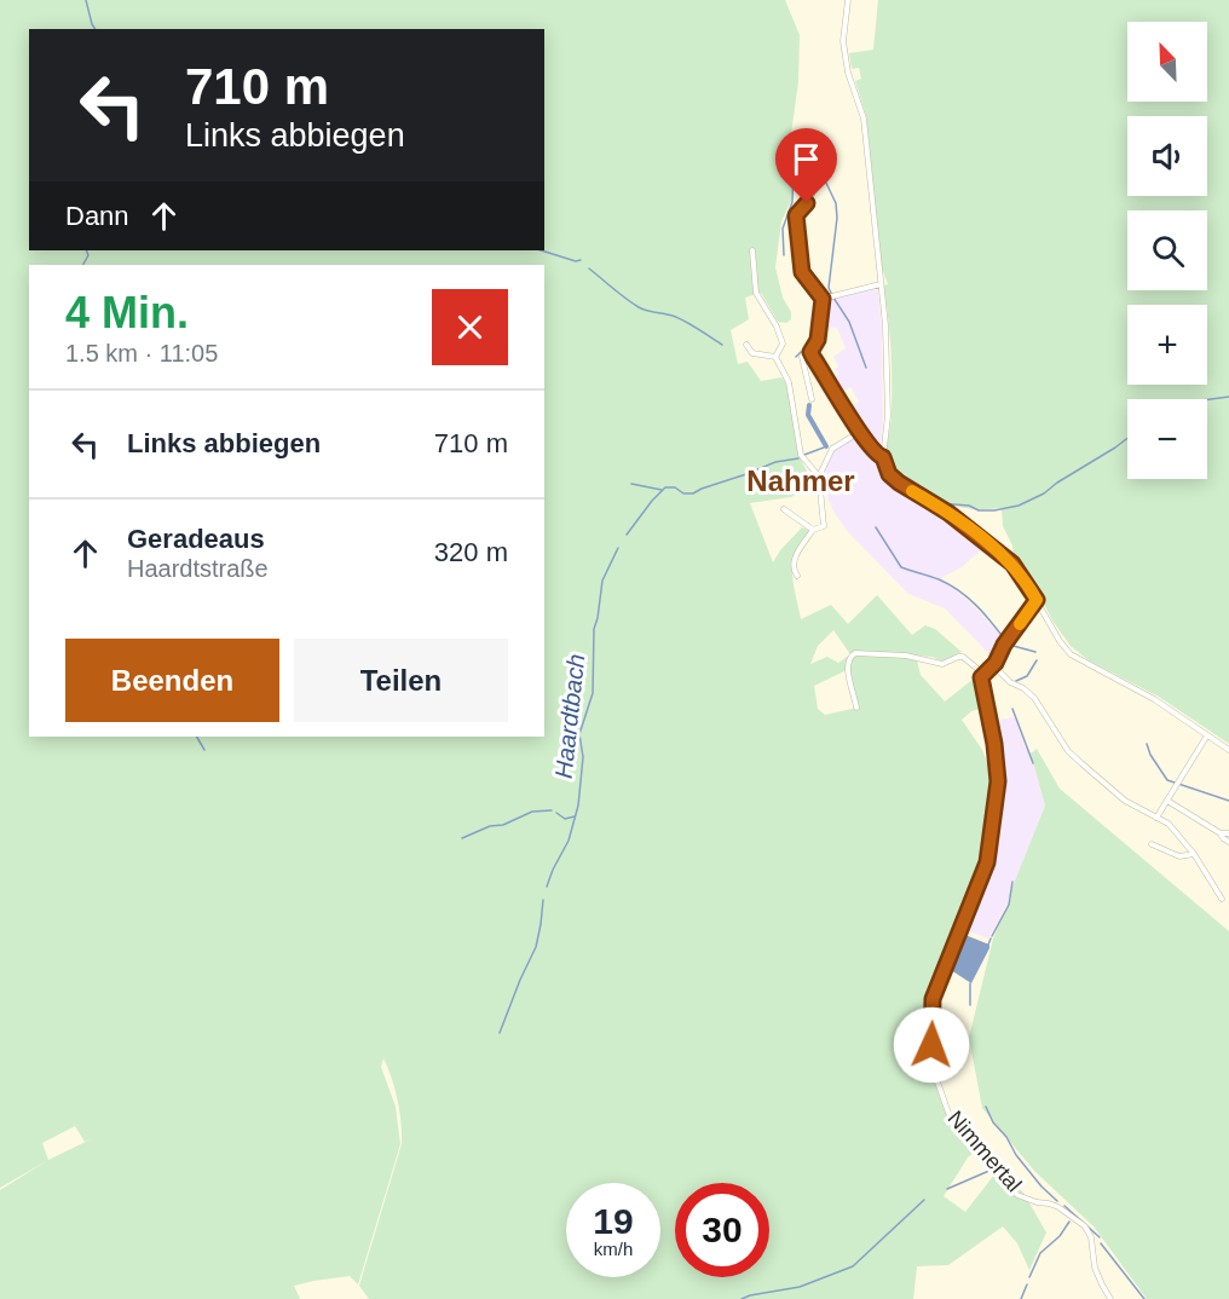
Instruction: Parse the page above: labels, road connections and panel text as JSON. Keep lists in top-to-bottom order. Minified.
{"streets":{"street":["Nimmertal"]},"districts":["Nahmer"],"water":["Haardtbach"],"north":"top left","page":{"map_buttons":["+","−"],"turn":["710 m","Links abbiegen"],"then":"Dann","heading":["4 Min.","1.5 km · 11:05"],"list":[{"name":"Links abbiegen","value":"710 m"},{"name":"Geradeaus","note":"Haardtstraße","value":"320 m"}],"buttons":["Beenden","Teilen"],"speed":"19 km/h","limit":"30"}}
